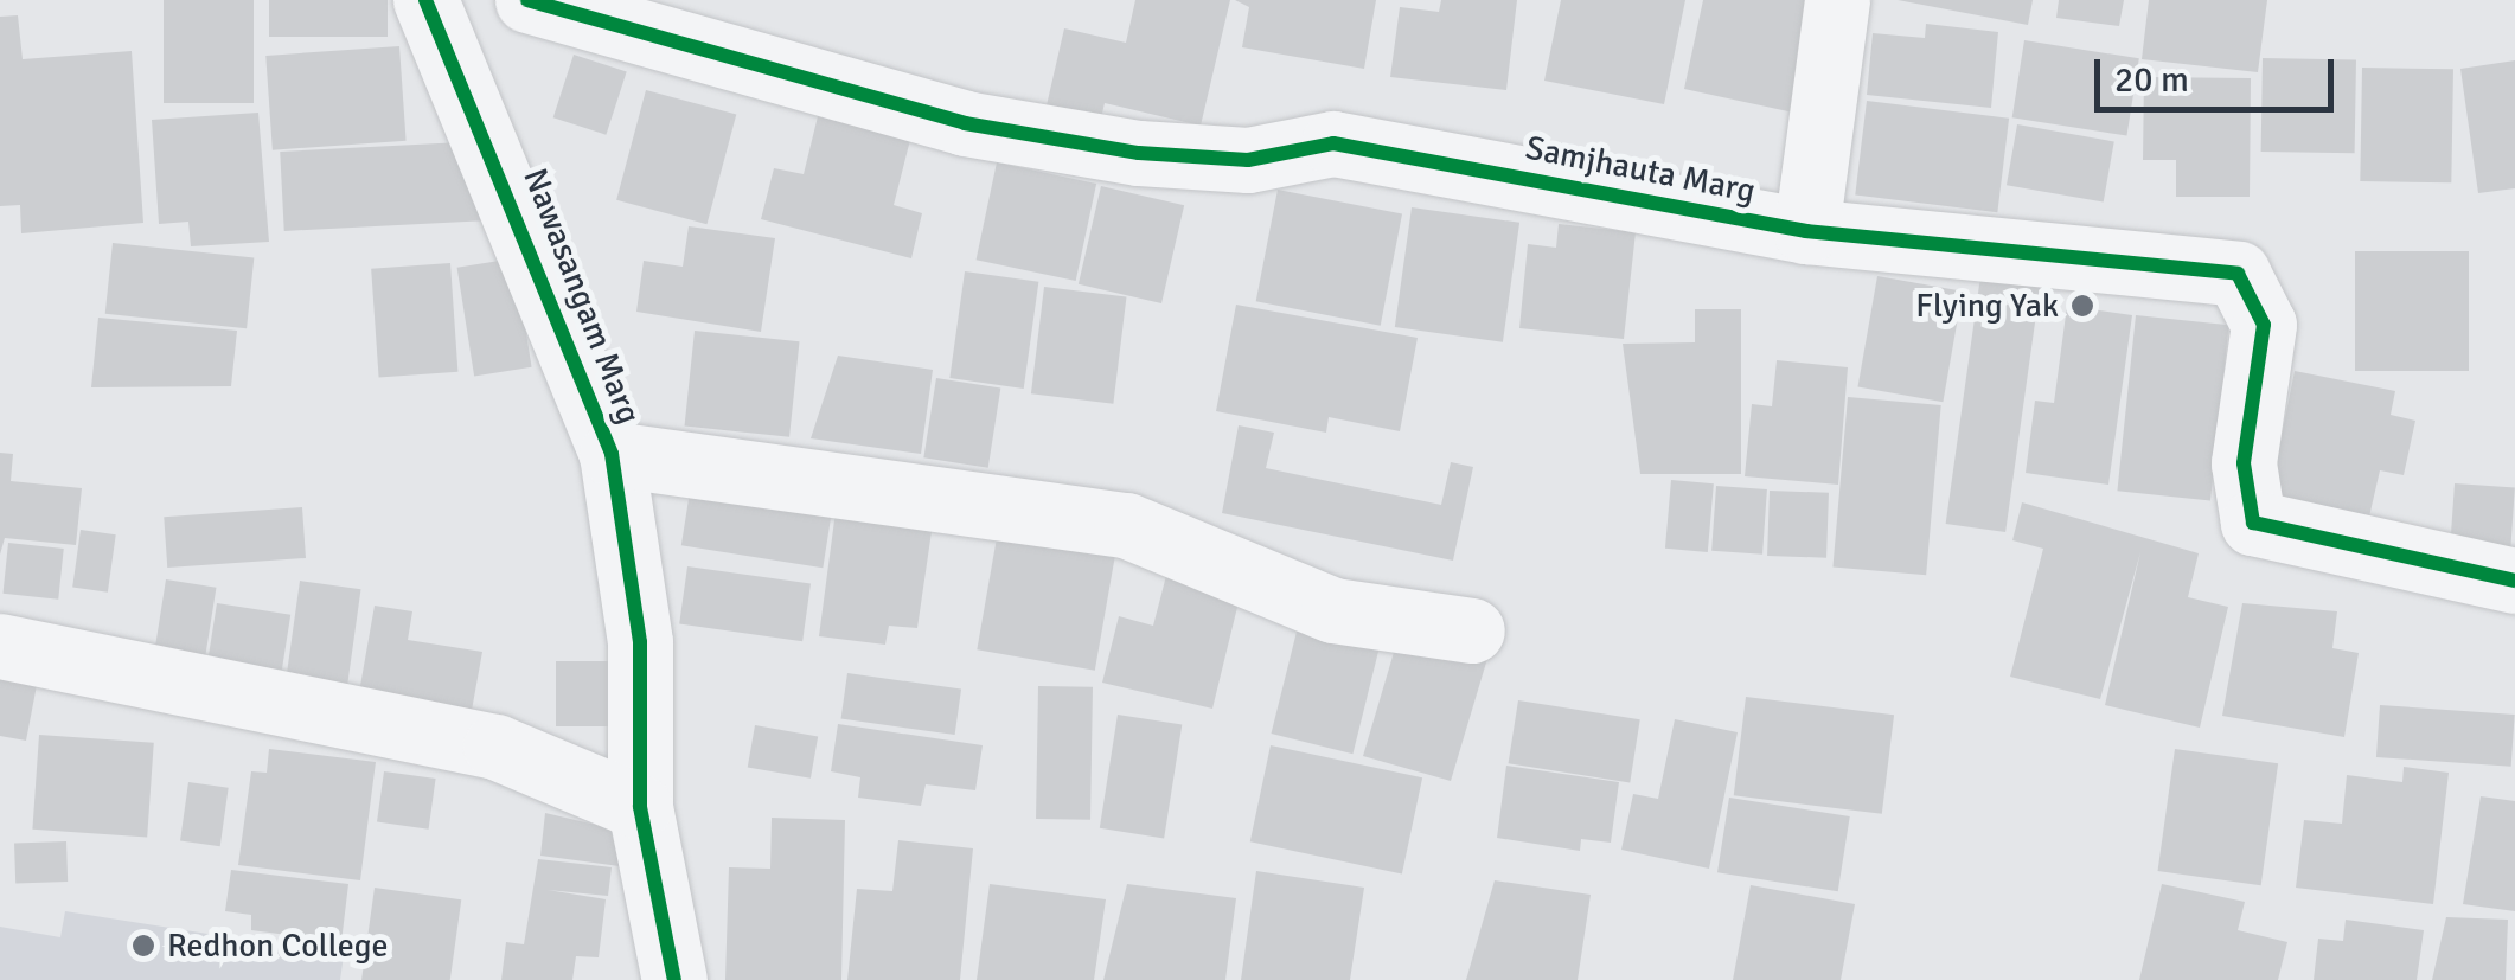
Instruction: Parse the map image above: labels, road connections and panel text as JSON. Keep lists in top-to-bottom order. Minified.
{"streets":{"street":["Samjhauta Marg","Nawasangam Marg"]},"places":["Flying Yak","Redhon College"],"scale_bar":"20 m"}
